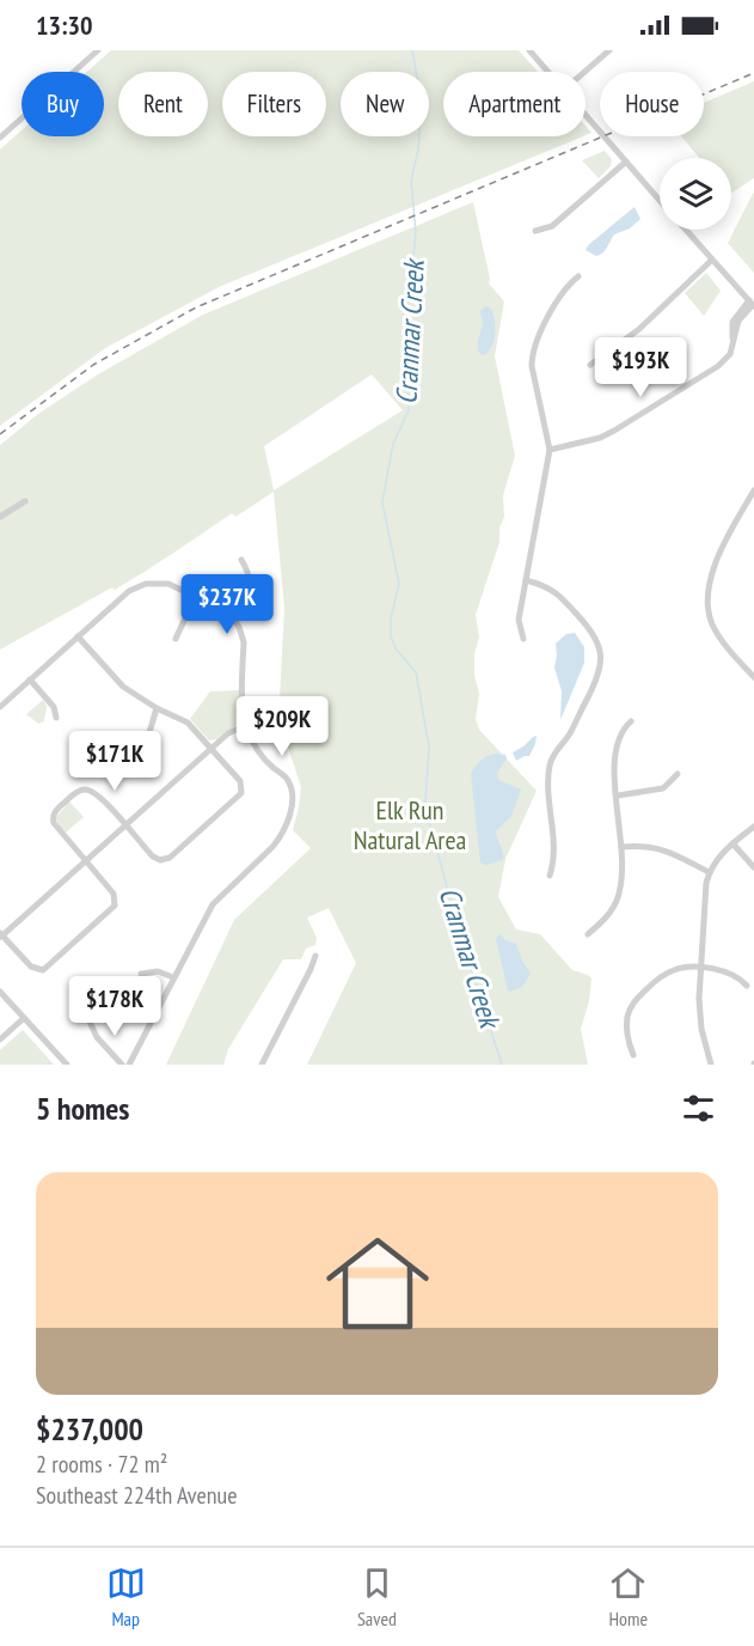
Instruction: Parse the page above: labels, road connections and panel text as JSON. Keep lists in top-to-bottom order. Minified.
{"water":["Cranmar Creek"],"parks":["Elk Run Natural Area"],"page":{"status":"13:30","chip":["Buy","Rent","Filters","New","Apartment","House"],"price":["$193K","$237K","$209K","$171K","$178K"],"heading":"5 homes","list":[{"name":"$237,000","note":"2 rooms · 72 m² · Southeast 224th Avenue"}],"tabs":["Map","Saved","Home"]}}
